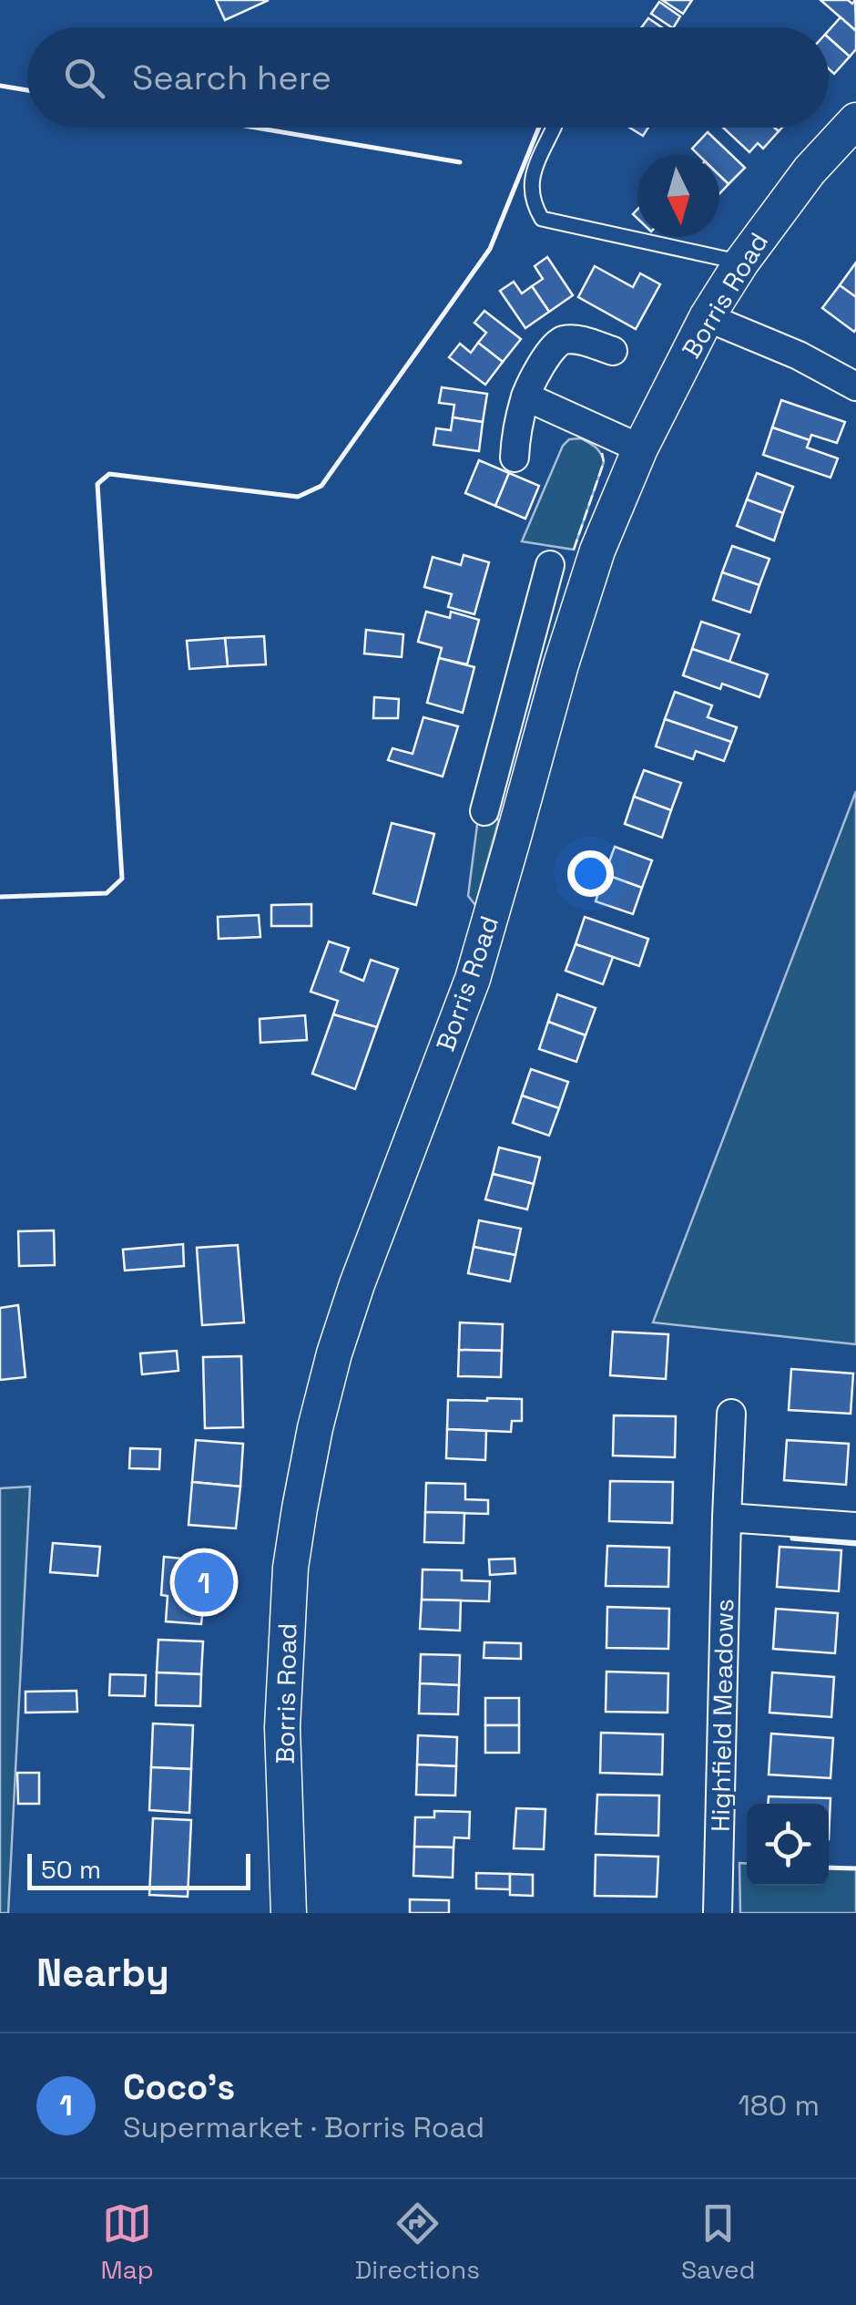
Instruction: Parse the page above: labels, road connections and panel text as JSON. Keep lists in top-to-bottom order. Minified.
{"streets":{"street":["Borris Road","Highfield Meadows"]},"scale_bar":"50 m","north":"bottom","page":{"search":"Search here","pins":"1","scale":"50 m","heading":"Nearby","list":[{"mark":"1","name":"Coco's","note":"Supermarket · Borris Road","value":"180 m"}],"nav":["Map","Directions","Saved"]}}
